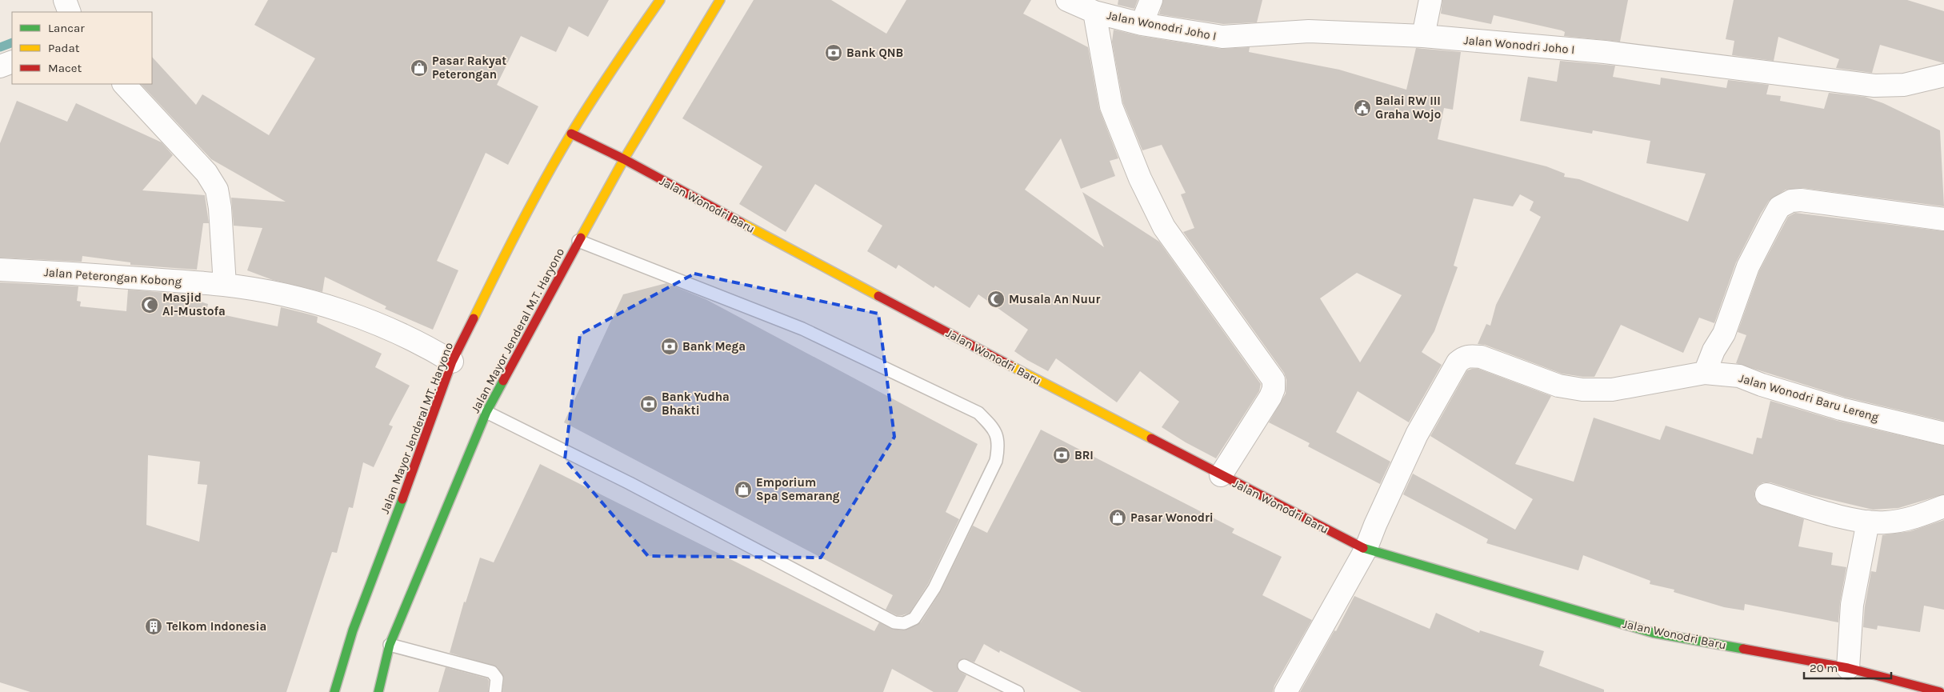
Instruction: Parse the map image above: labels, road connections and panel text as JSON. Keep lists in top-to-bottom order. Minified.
{"streets":{"main road":["Jalan Wonodri Baru","Jalan Mayor Jenderal M.T. Haryono","Jalan Mayor Jenderal MT. Haryono"],"street":["Jalan Wonodri Joho I","Jalan Peterongan Kobong","Jalan Wonodri Baru Lereng"]},"crossings":[["Jalan Wonodri Joho I","Jalan Wonodri Baru"],["Jalan Wonodri Baru","Jalan Mayor Jenderal M.T. Haryono"],["Jalan Wonodri Baru","Jalan Wonodri Baru Lereng"],["Jalan Peterongan Kobong","Jalan Mayor Jenderal MT. Haryono"]],"places":{"bank":["Bank QNB","Bank Mega","Bank Yudha Bhakti","BRI"],"shop":["Pasar Rakyat Peterongan","Emporium Spa Semarang","Pasar Wonodri"],"public building":["Balai RW III Graha Wojo"],"mosque":["Musala An Nuur","Masjid Al-Mustofa"],"building":["Telkom Indonesia"]},"legend":["Lancar","Padat","Macet"],"scale_bar":"20 m"}
